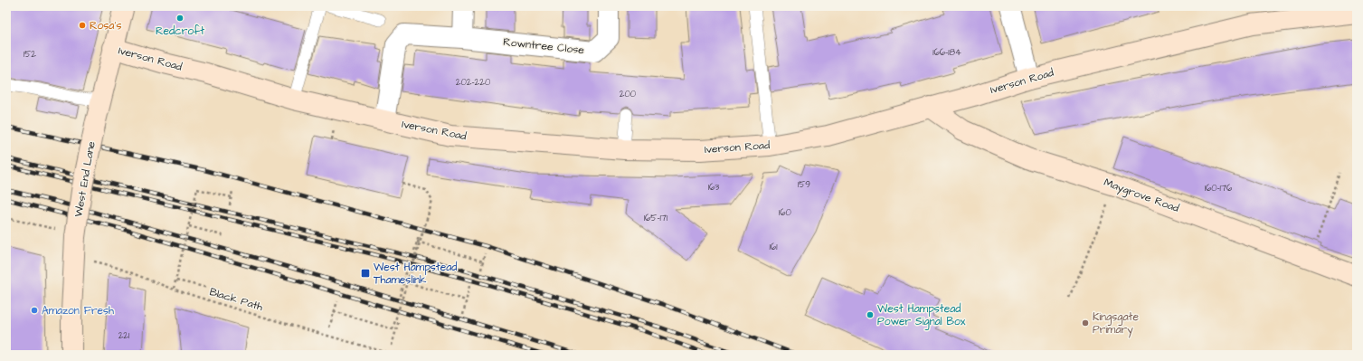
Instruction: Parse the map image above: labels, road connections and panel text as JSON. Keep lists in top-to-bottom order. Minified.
{"streets":{"main road":["Iverson Road","West End Lane","Maygrove Road"],"street":["Rowntree Close"],"path":["Black Path"]},"crossings":[["Rowntree Close","Iverson Road"],["Iverson Road","West End Lane"],["Iverson Road","Maygrove Road"],["West End Lane","Black Path"]],"places":{"other":["Redcroft","Rosa's","Amazon Fresh","West Hampstead Power Signal Box","Kingsgate Primary"],"transit":["West Hampstead Thameslink"]},"house_numbers":["166-184","152","202-220","200","159","163","160-176","160","165-171","161","221"]}
